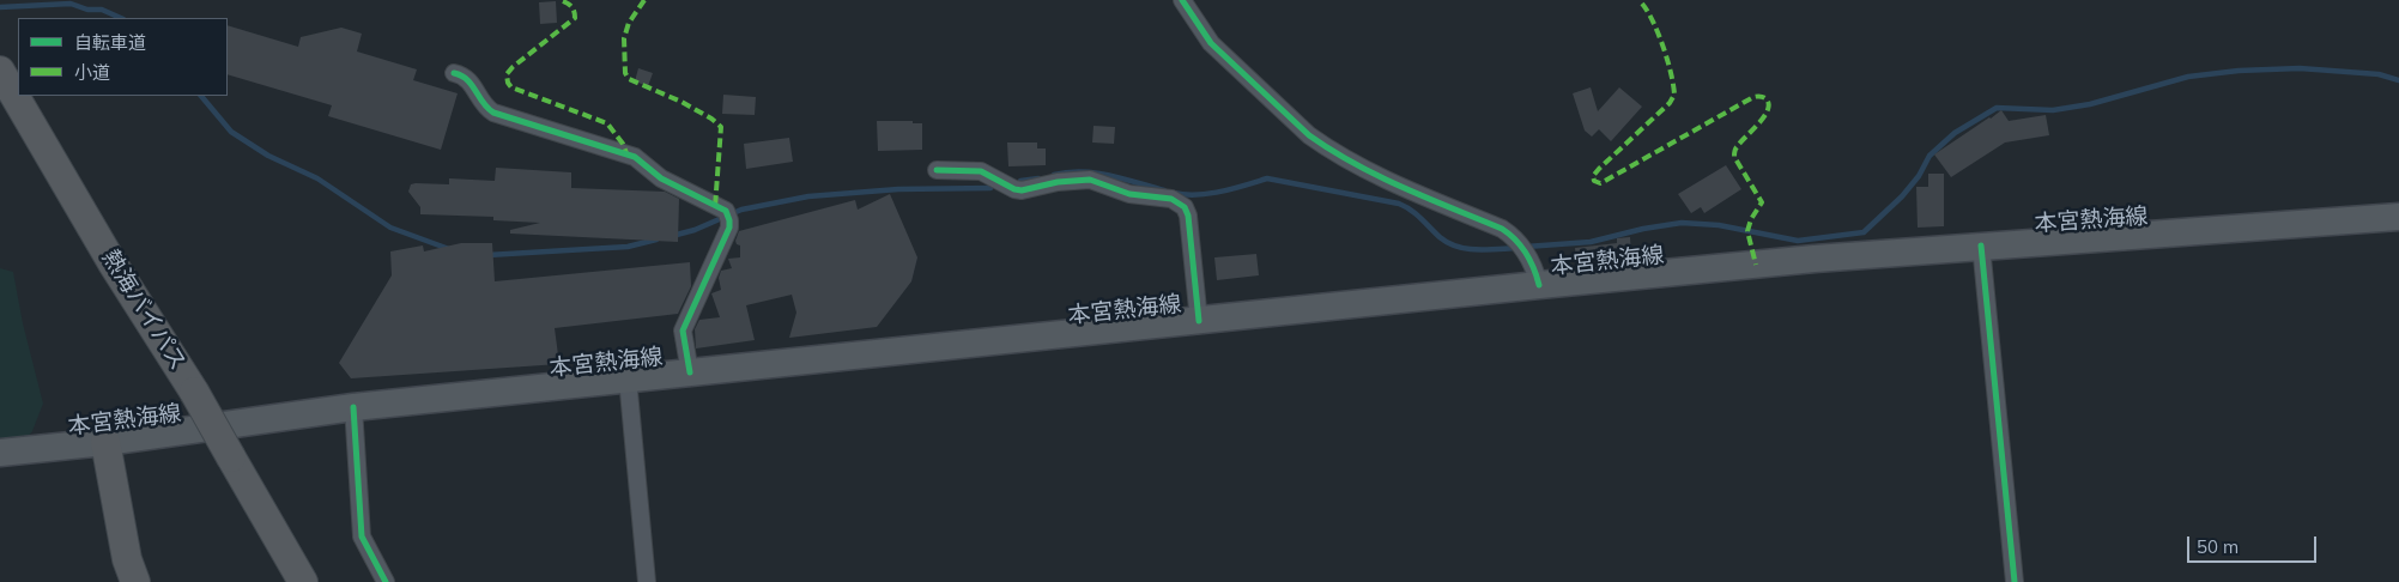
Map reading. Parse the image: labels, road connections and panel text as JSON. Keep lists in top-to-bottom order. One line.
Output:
{"streets":{"highway":["熱海バイパス"],"main road":["本宮熱海線"]},"legend":["自転車道","小道"],"scale_bar":"50 m"}
